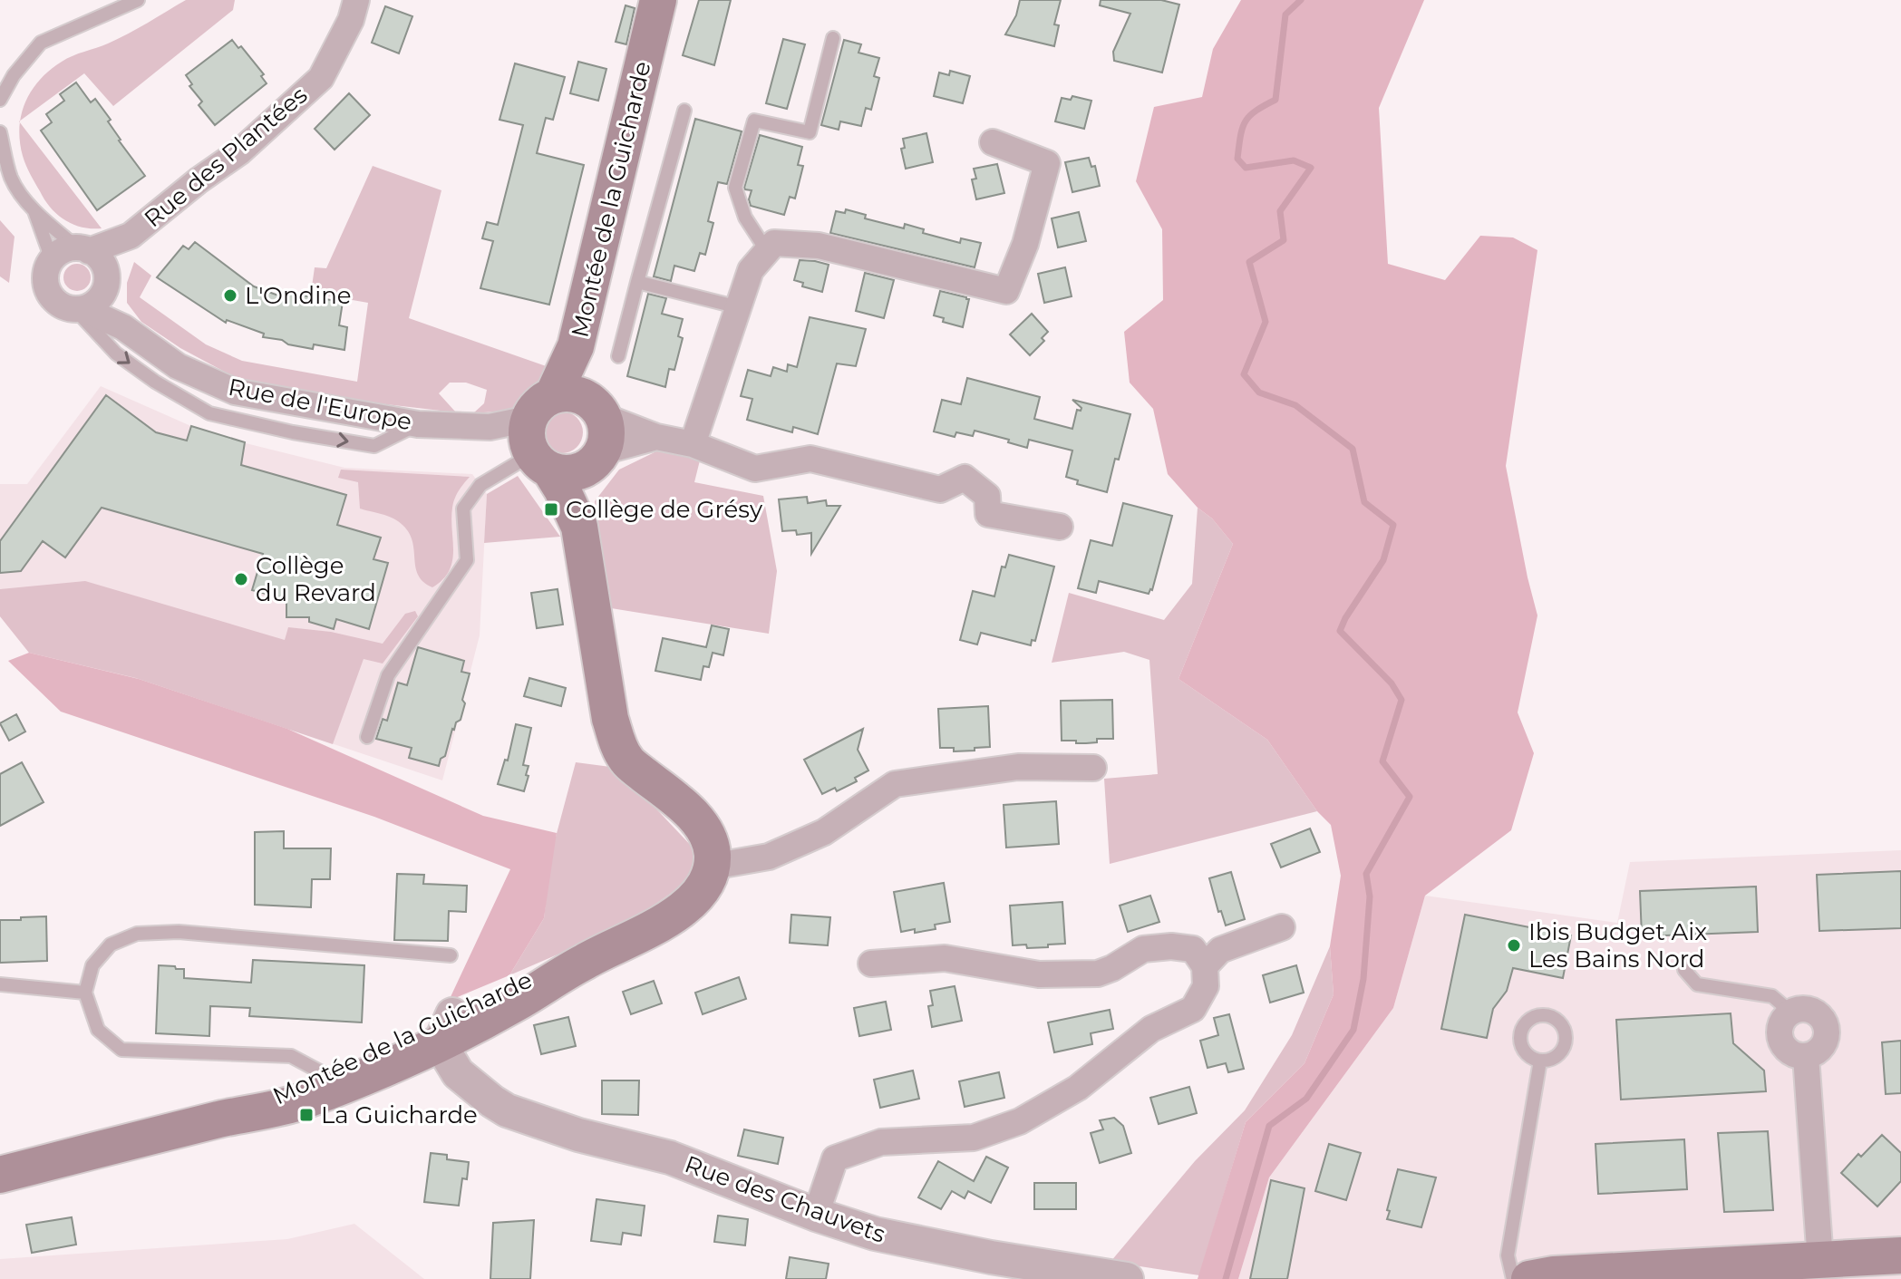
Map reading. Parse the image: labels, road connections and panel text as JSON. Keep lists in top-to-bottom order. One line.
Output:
{"streets":{"main road":["Montée de la Guicharde"],"street":["Rue des Plantées","Rue de l'Europe","Rue des Chauvets"]},"crossings":[["Rue des Plantées","Rue de l'Europe"],["Montée de la Guicharde","Rue de l'Europe"],["Montée de la Guicharde","Rue des Chauvets"]],"places":{"other":["L'Ondine","Collège du Revard","Ibis Budget Aix Les Bains Nord"],"transit":["Collège de Grésy","La Guicharde"]}}
